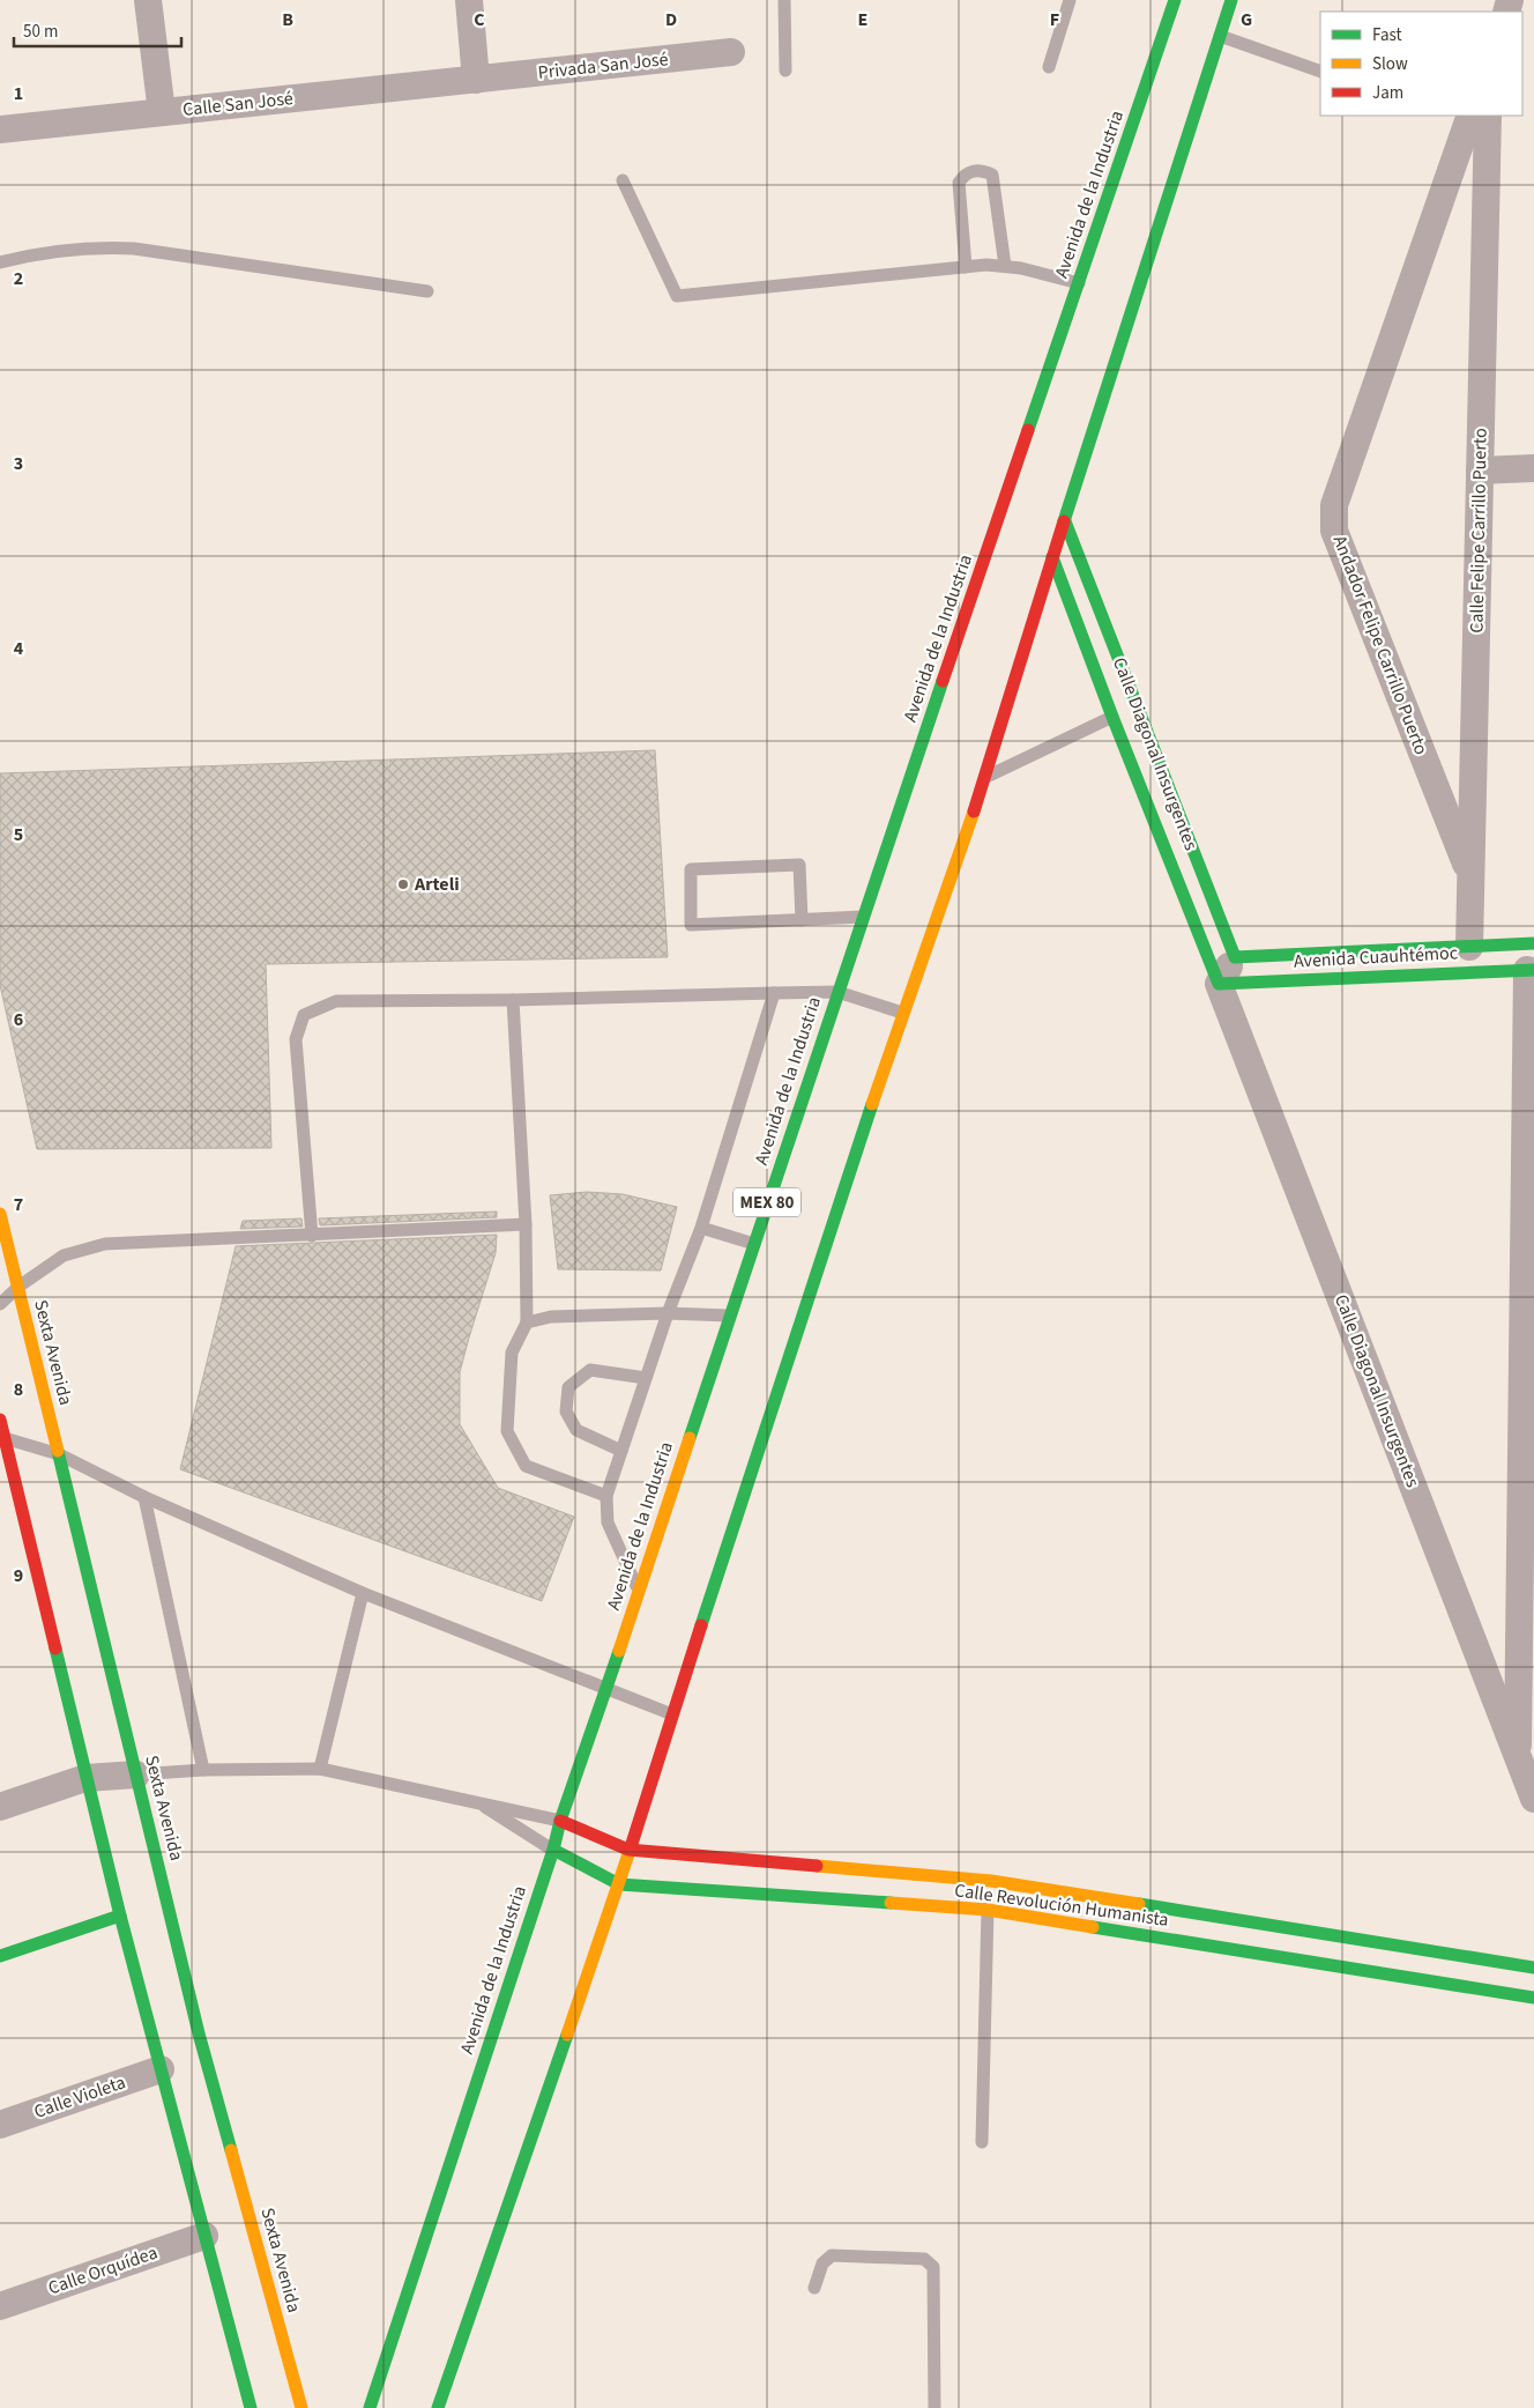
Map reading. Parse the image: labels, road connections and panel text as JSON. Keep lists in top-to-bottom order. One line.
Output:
{"streets":{"main road":["Avenida de la Industria","Calle Diagonal Insurgentes","Avenida Cuauhtémoc","MEX 80","Sexta Avenida","Calle Revolución Humanista"],"street":["Privada San José","Calle San José","Calle Felipe Carrillo Puerto","Andador Felipe Carrillo Puerto","Calle Violeta","Calle Orquídea"]},"crossings":[["Privada San José","Calle San José"],["Avenida de la Industria","Calle Revolución Humanista"],["Calle Felipe Carrillo Puerto","Andador Felipe Carrillo Puerto"],["Calle Felipe Carrillo Puerto","Avenida Cuauhtémoc"],["Calle Diagonal Insurgentes","Avenida Cuauhtémoc"]],"places":["Arteli"],"legend":["Fast","Slow","Jam"],"scale_bar":"50 m","grid":{"columns":["B","C","D","E","F","G"],"rows":["1","2","3","4","5","6","7","8","9"]}}
